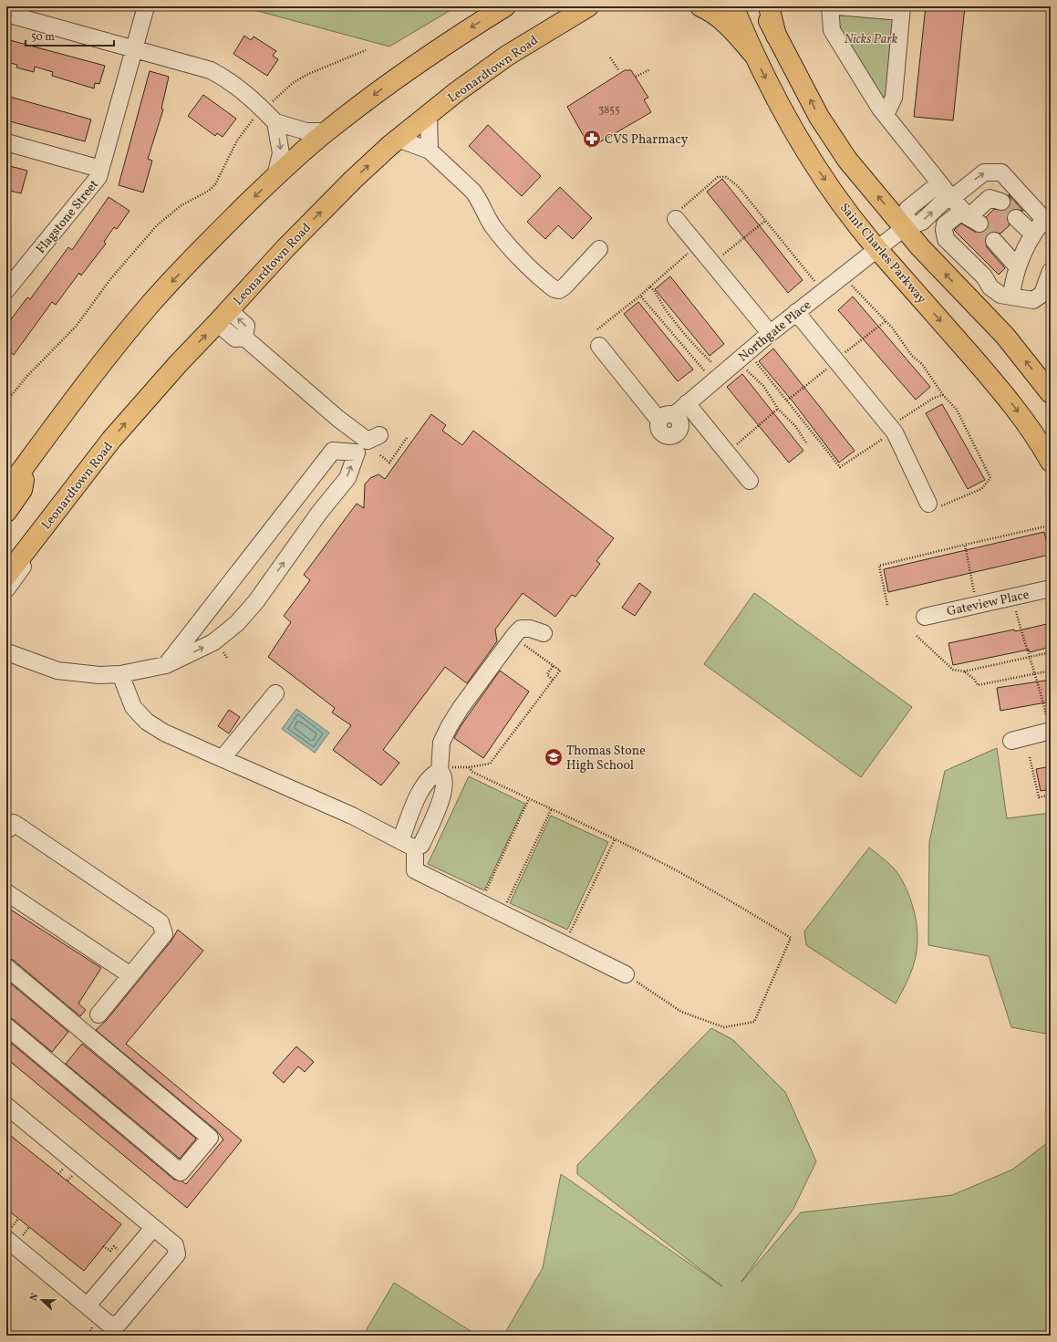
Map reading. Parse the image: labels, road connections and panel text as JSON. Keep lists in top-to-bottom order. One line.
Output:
{"streets":{"main road":["Leonardtown Road","Saint Charles Parkway"],"street":["Flagstone Street","Northgate Place","Gateview Place"]},"crossings":[["Saint Charles Parkway","Northgate Place"]],"parks":["Nicks Park"],"places":{"pharmacy":["CVS Pharmacy"],"school or university":["Thomas Stone High School"]},"house_numbers":["3855"],"scale_bar":"50 m","north":"left"}
